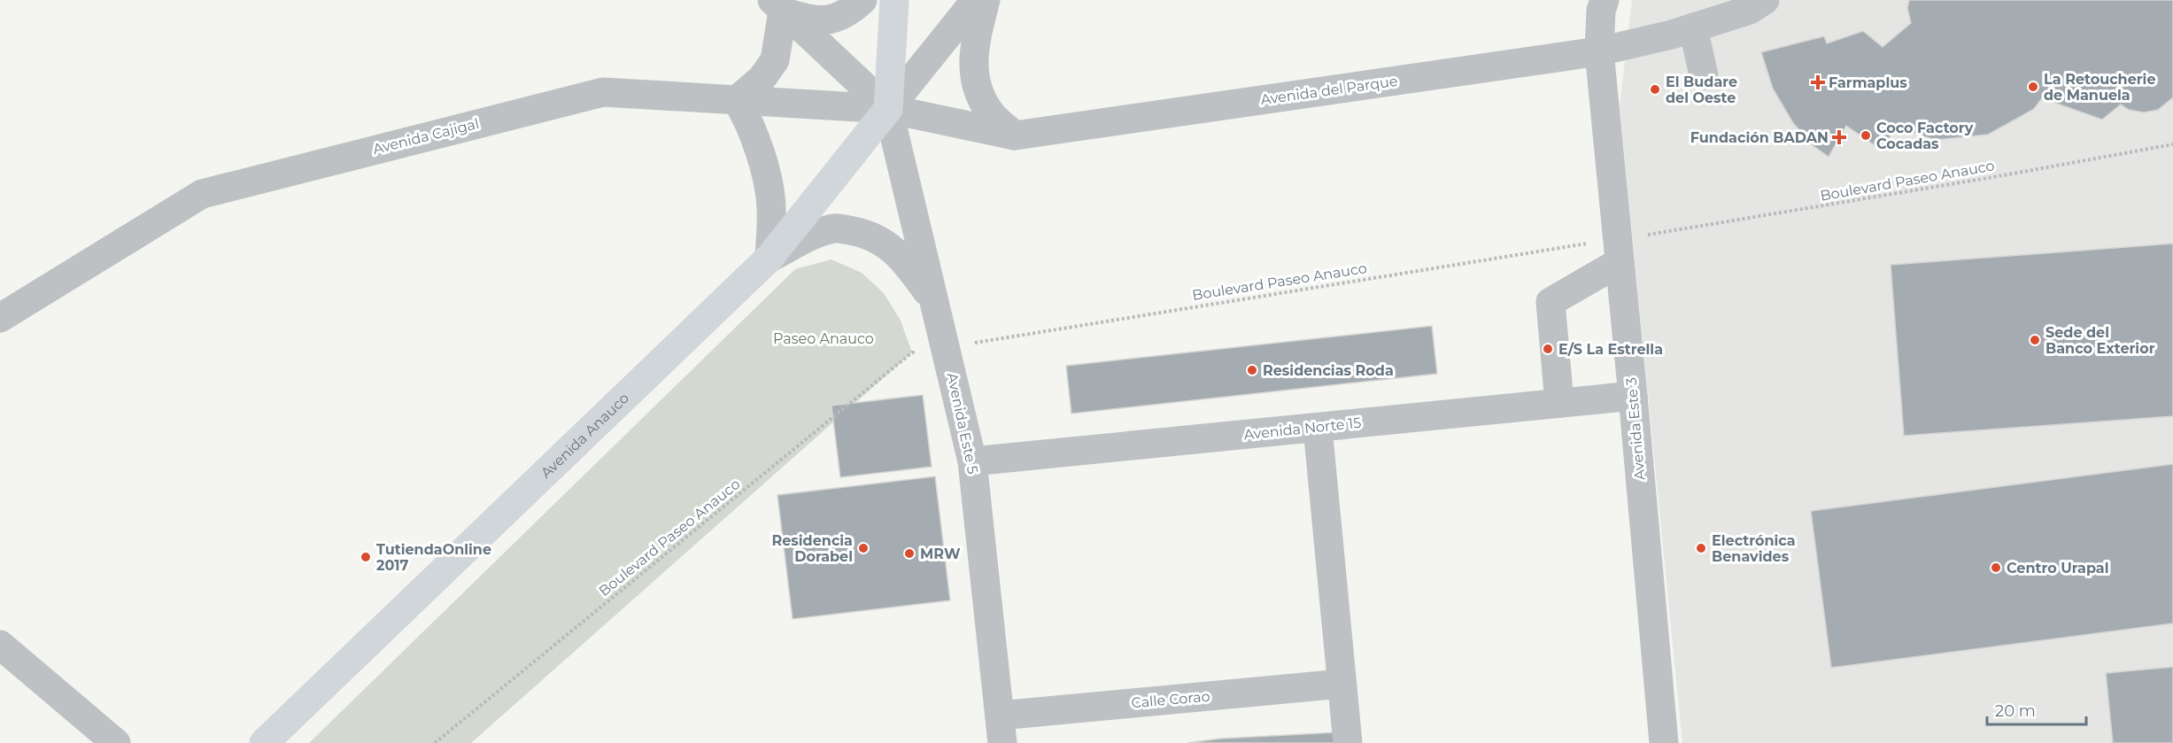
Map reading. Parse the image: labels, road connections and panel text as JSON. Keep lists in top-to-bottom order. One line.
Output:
{"streets":{"main road":["Avenida Anauco"],"street":["Avenida del Parque","Avenida Cajigal","Avenida Este 5","Avenida Norte 15","Avenida Este 3","Calle Corao"],"path":["Boulevard Paseo Anauco"]},"crossings":[["Avenida del Parque","Avenida Cajigal"],["Avenida del Parque","Avenida Este 5"],["Avenida del Parque","Avenida Este 3"],["Avenida del Parque","Avenida Anauco"],["Avenida Cajigal","Avenida Este 5"],["Avenida Cajigal","Avenida Anauco"],["Avenida Este 5","Avenida Norte 15"],["Avenida Este 5","Avenida Anauco"],["Avenida Este 5","Calle Corao"],["Avenida Norte 15","Avenida Este 3"]],"parks":["Paseo Anauco"],"places":{"health":["Farmaplus","Fundación BADAN"],"other":["La Retoucherie de Manuela","El Budare del Oeste","Coco Factory Cocadas","Sede del Banco Exterior","E/S La Estrella","Residencias Roda","Residencia Dorabel","Electrónica Benavides","MRW","TutiendaOnline 2017","Centro Urapal"]},"scale_bar":"20 m"}
